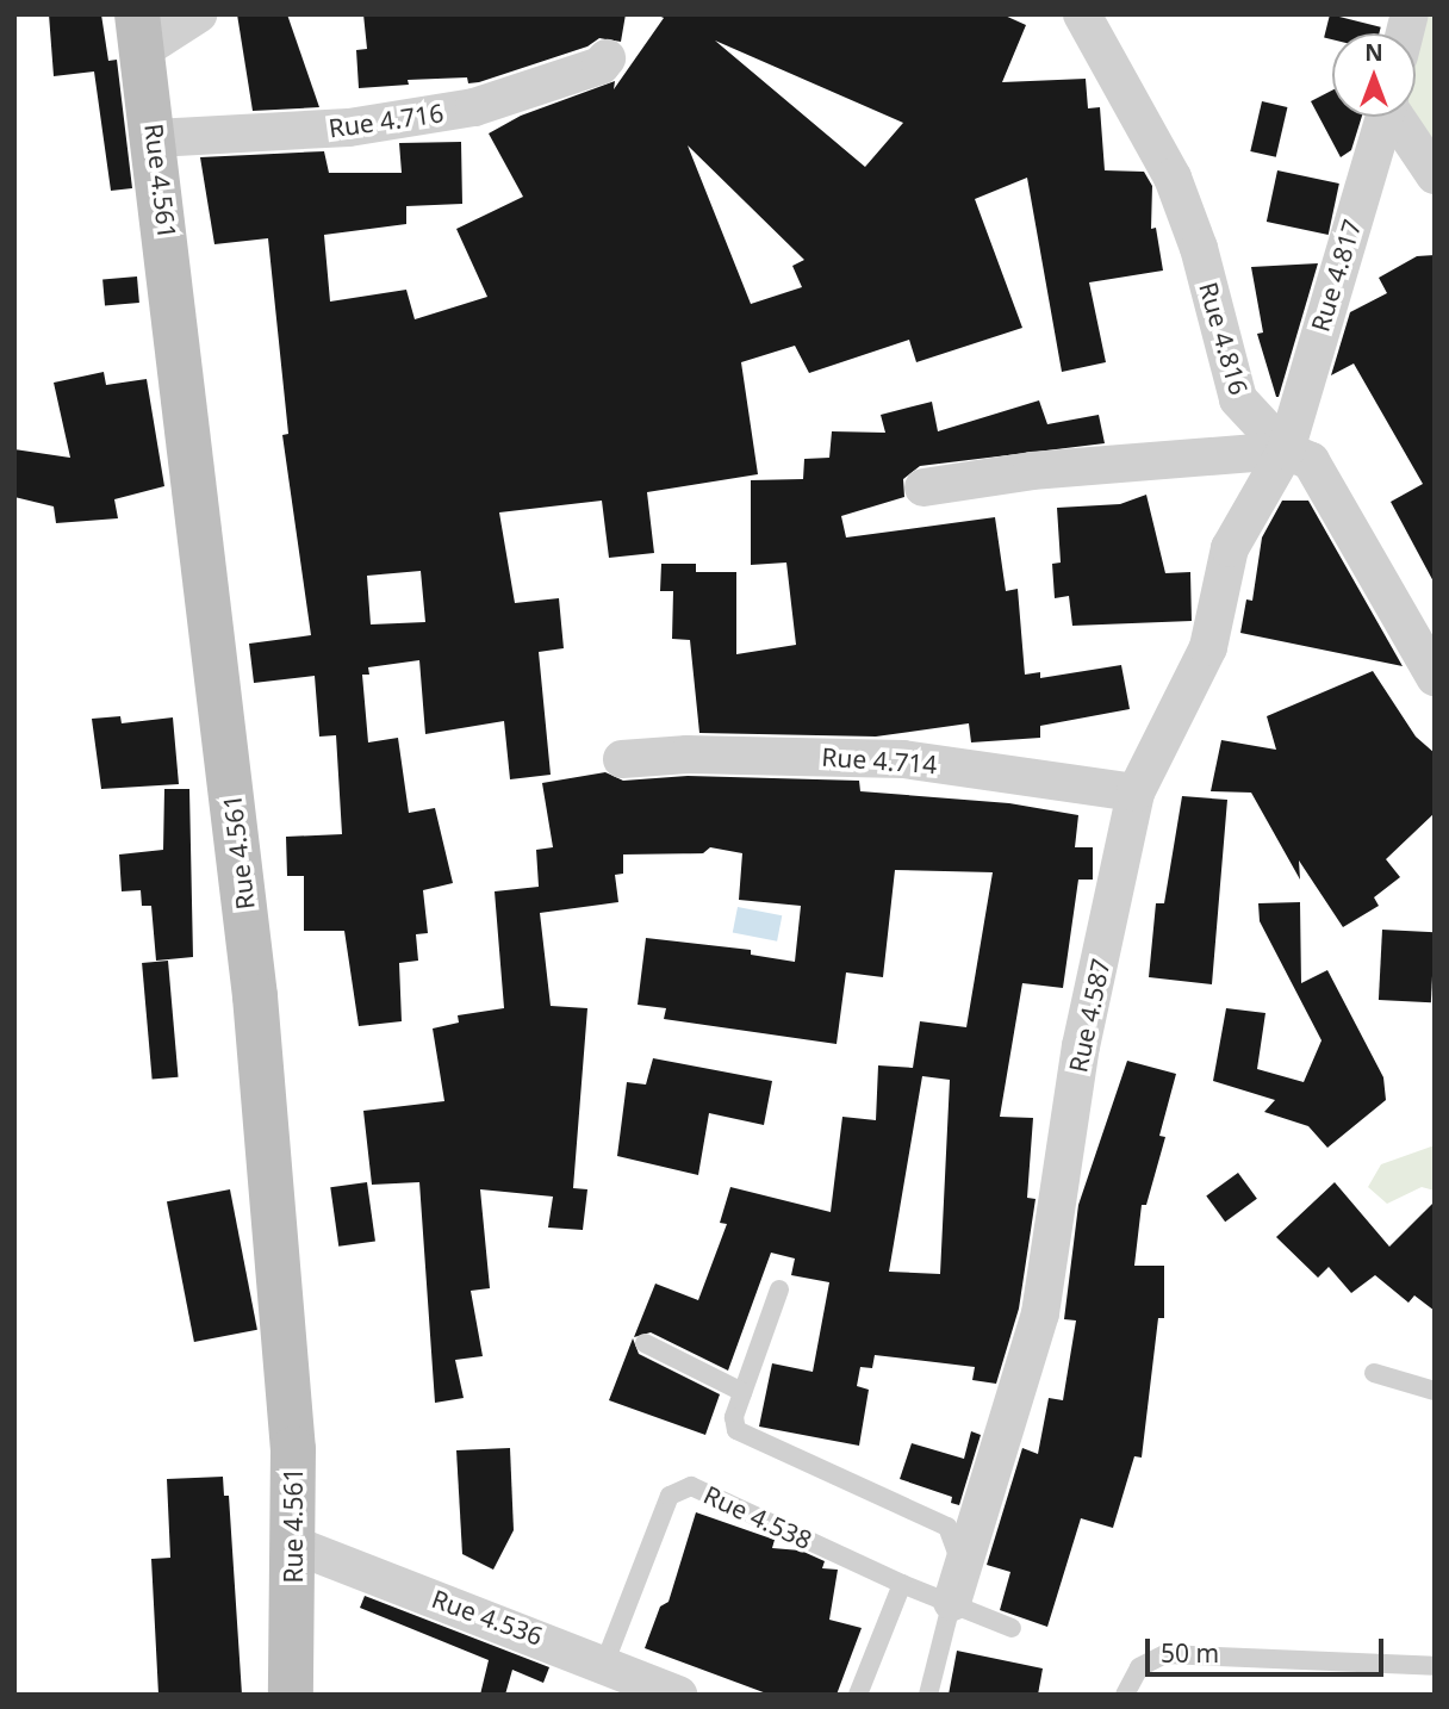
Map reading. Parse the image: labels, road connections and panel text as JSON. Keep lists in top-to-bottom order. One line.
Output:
{"streets":{"main road":["Rue 4.561"],"street":["Rue 4.716","Rue 4.817","Rue 4.816","Rue 4.714","Rue 4.587","Rue 4.536"],"lane":["Rue 4.538"]},"crossings":[["Rue 4.716","Rue 4.561"],["Rue 4.561","Rue 4.536"],["Rue 4.817","Rue 4.816"],["Rue 4.817","Rue 4.587"],["Rue 4.816","Rue 4.587"],["Rue 4.714","Rue 4.587"],["Rue 4.587","Rue 4.538"],["Rue 4.538","Rue 4.536"]],"scale_bar":"50 m","north":"top"}
